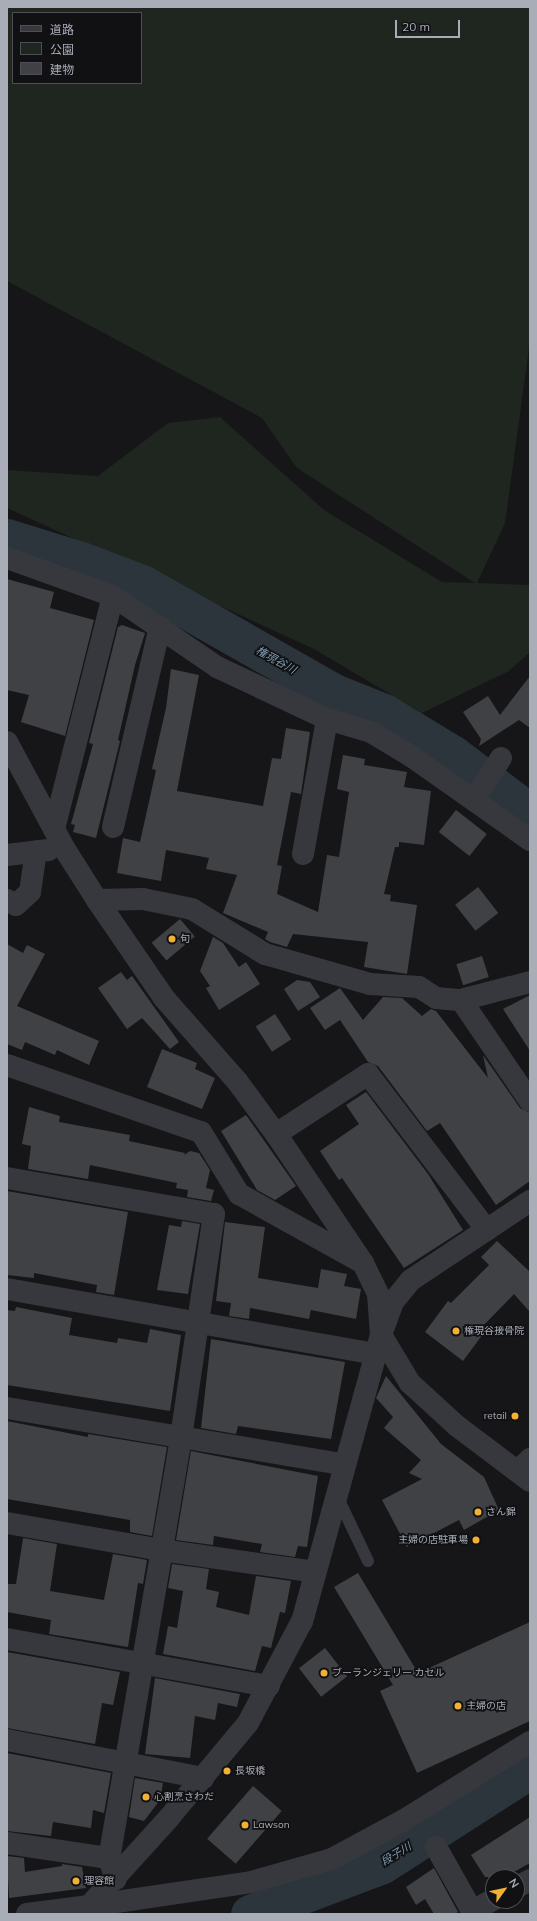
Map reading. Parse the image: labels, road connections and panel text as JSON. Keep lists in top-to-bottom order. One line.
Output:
{"water":["権現谷川","段子川"],"places":["旬","権現谷接骨院","retail","さん錦","主婦の店駐車場","ブーランジェリー カセル","主婦の店","長坂橋","心割烹さわだ","Lawson","理容館"],"legend":["道路","公園","建物"],"scale_bar":"20 m","north":"top right"}
